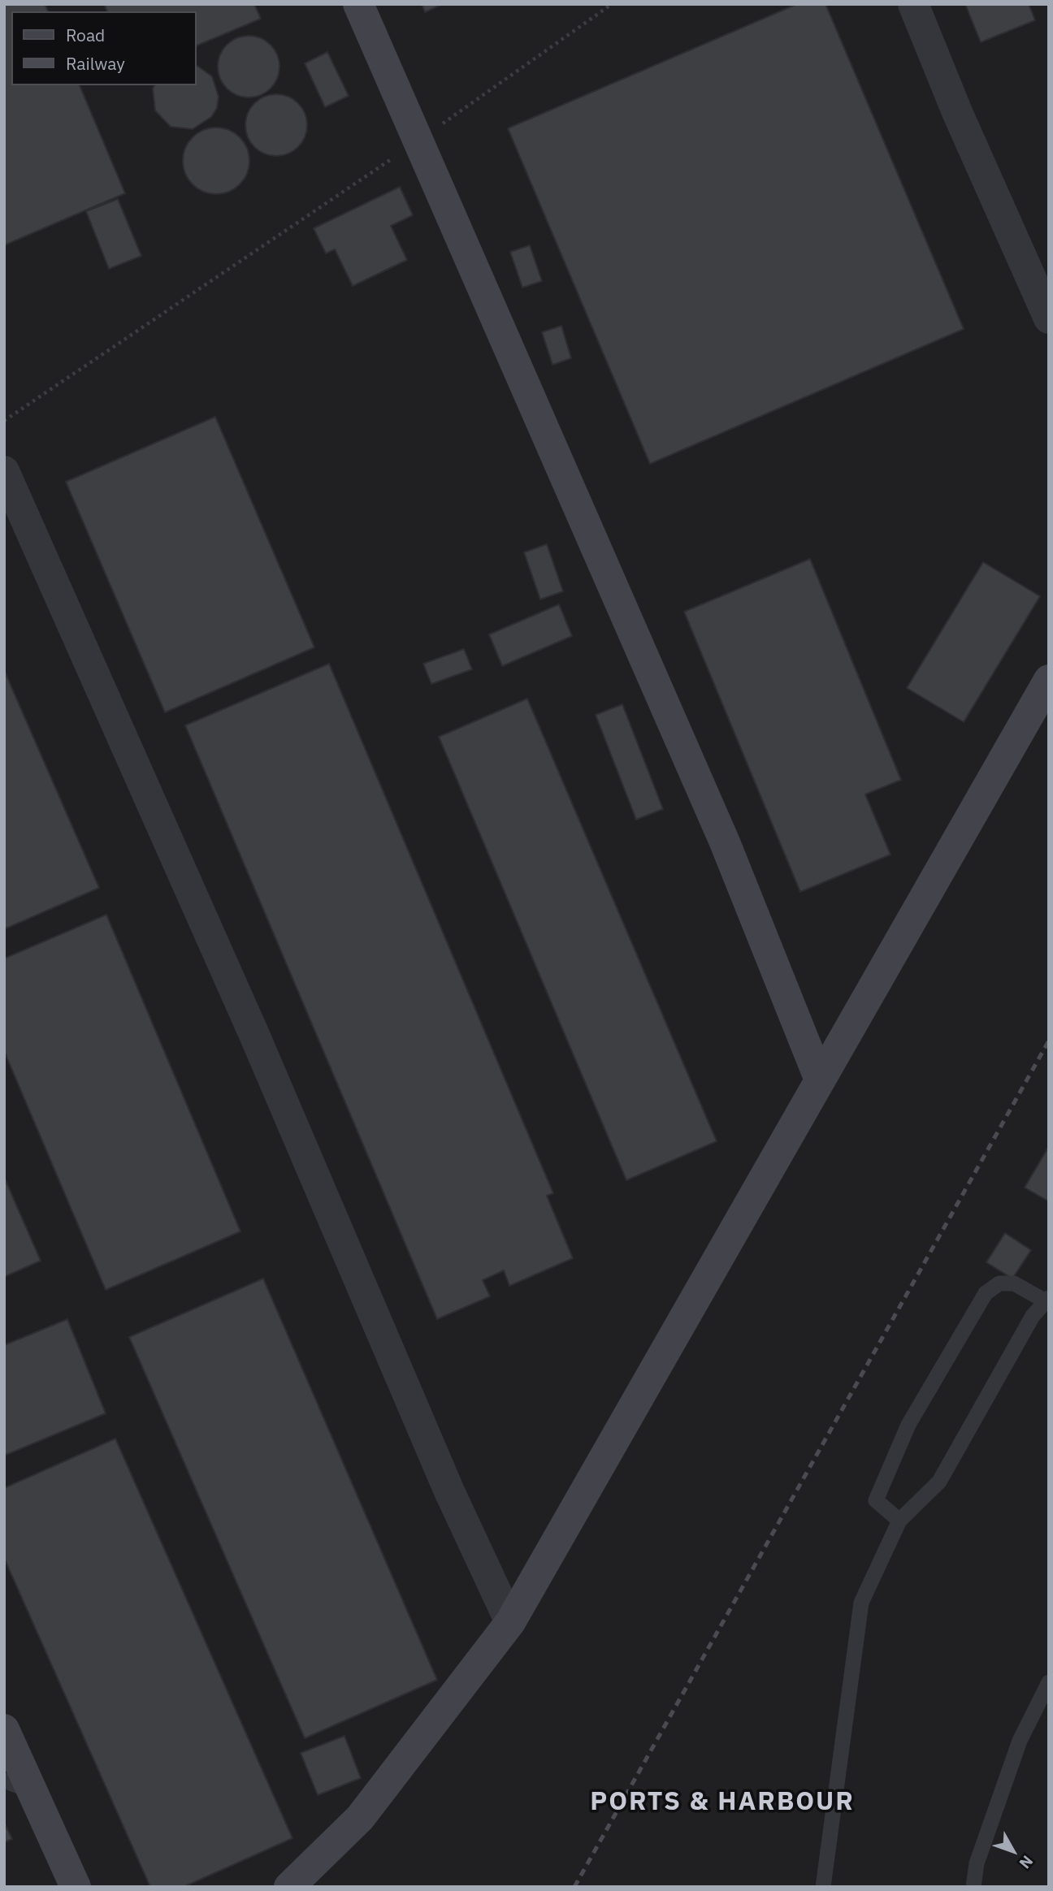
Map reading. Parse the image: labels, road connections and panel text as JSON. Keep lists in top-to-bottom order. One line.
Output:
{"districts":["PORTS & HARBOUR"],"legend":["Road","Railway"],"north":"bottom right"}
